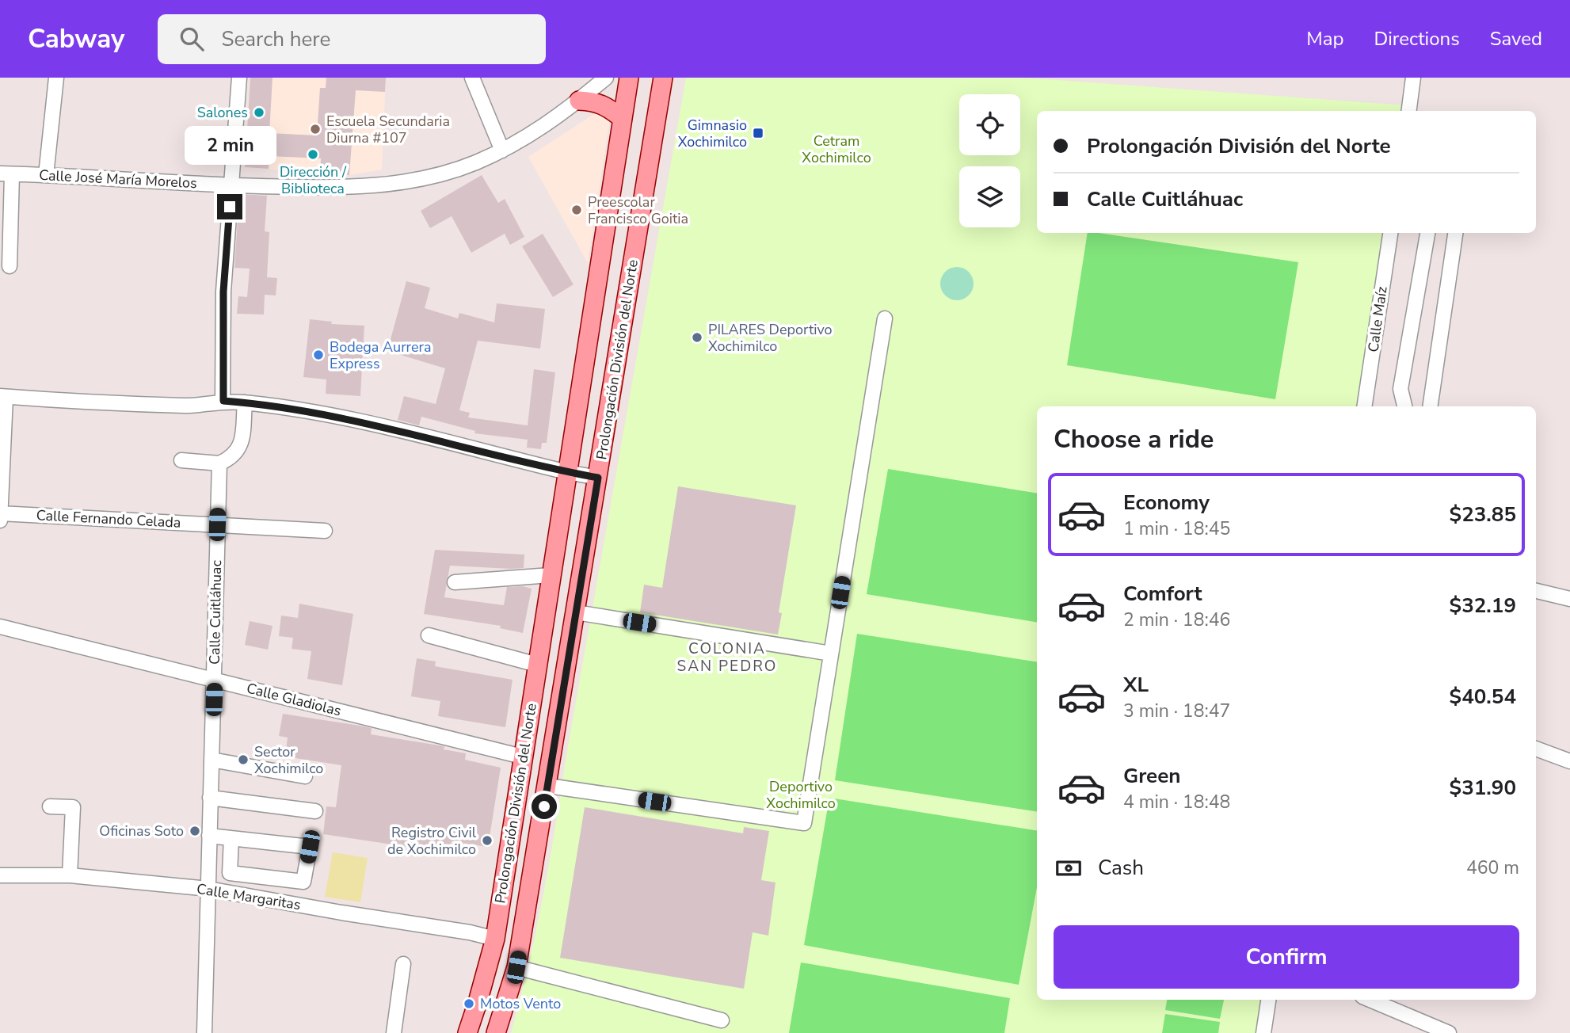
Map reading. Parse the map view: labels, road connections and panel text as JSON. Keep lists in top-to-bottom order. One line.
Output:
{"streets":{"main road":["Prolongación División del Norte"],"street":["Calle José María Morelos","Calle Maíz","Calle Fernando Celada","Calle Cuitláhuac","Calle Gladiolas","Calle Margaritas"]},"crossings":[["Prolongación División del Norte","Calle Gladiolas"],["Prolongación División del Norte","Calle Margaritas"],["Calle Fernando Celada","Calle Cuitláhuac"],["Calle Cuitláhuac","Calle Gladiolas"],["Calle Cuitláhuac","Calle Margaritas"]],"districts":["COLONIA SAN PEDRO"],"parks":["Cetram Xochimilco","Deportivo Xochimilco"],"places":{"other":["Salones","Escuela Secundaria Diurna #107","Dirección / Biblioteca","Preescolar Francisco Goitia","PILARES Deportivo Xochimilco","Bodega Aurrera Express","Sector Xochimilco","Oficinas Soto","Registro Civil de Xochimilco","Motos Vento"],"transit":["Gimnasio Xochimilco"]},"page":{"header":"Cabway","search":"Search here","nav":["Map","Directions","Saved"],"banner":["Prolongación División del Norte","Calle Cuitláhuac"],"bubble":"2 min","heading":"Choose a ride","list":[{"name":"Economy","note":"1 min · 18:45","value":"$23.85"},{"name":"Comfort","note":"2 min · 18:46","value":"$32.19"},{"name":"XL","note":"3 min · 18:47","value":"$40.54"},{"name":"Green","note":"4 min · 18:48","value":"$31.90"}],"pay":["Cash","460 m"],"buttons":"Confirm"}}
